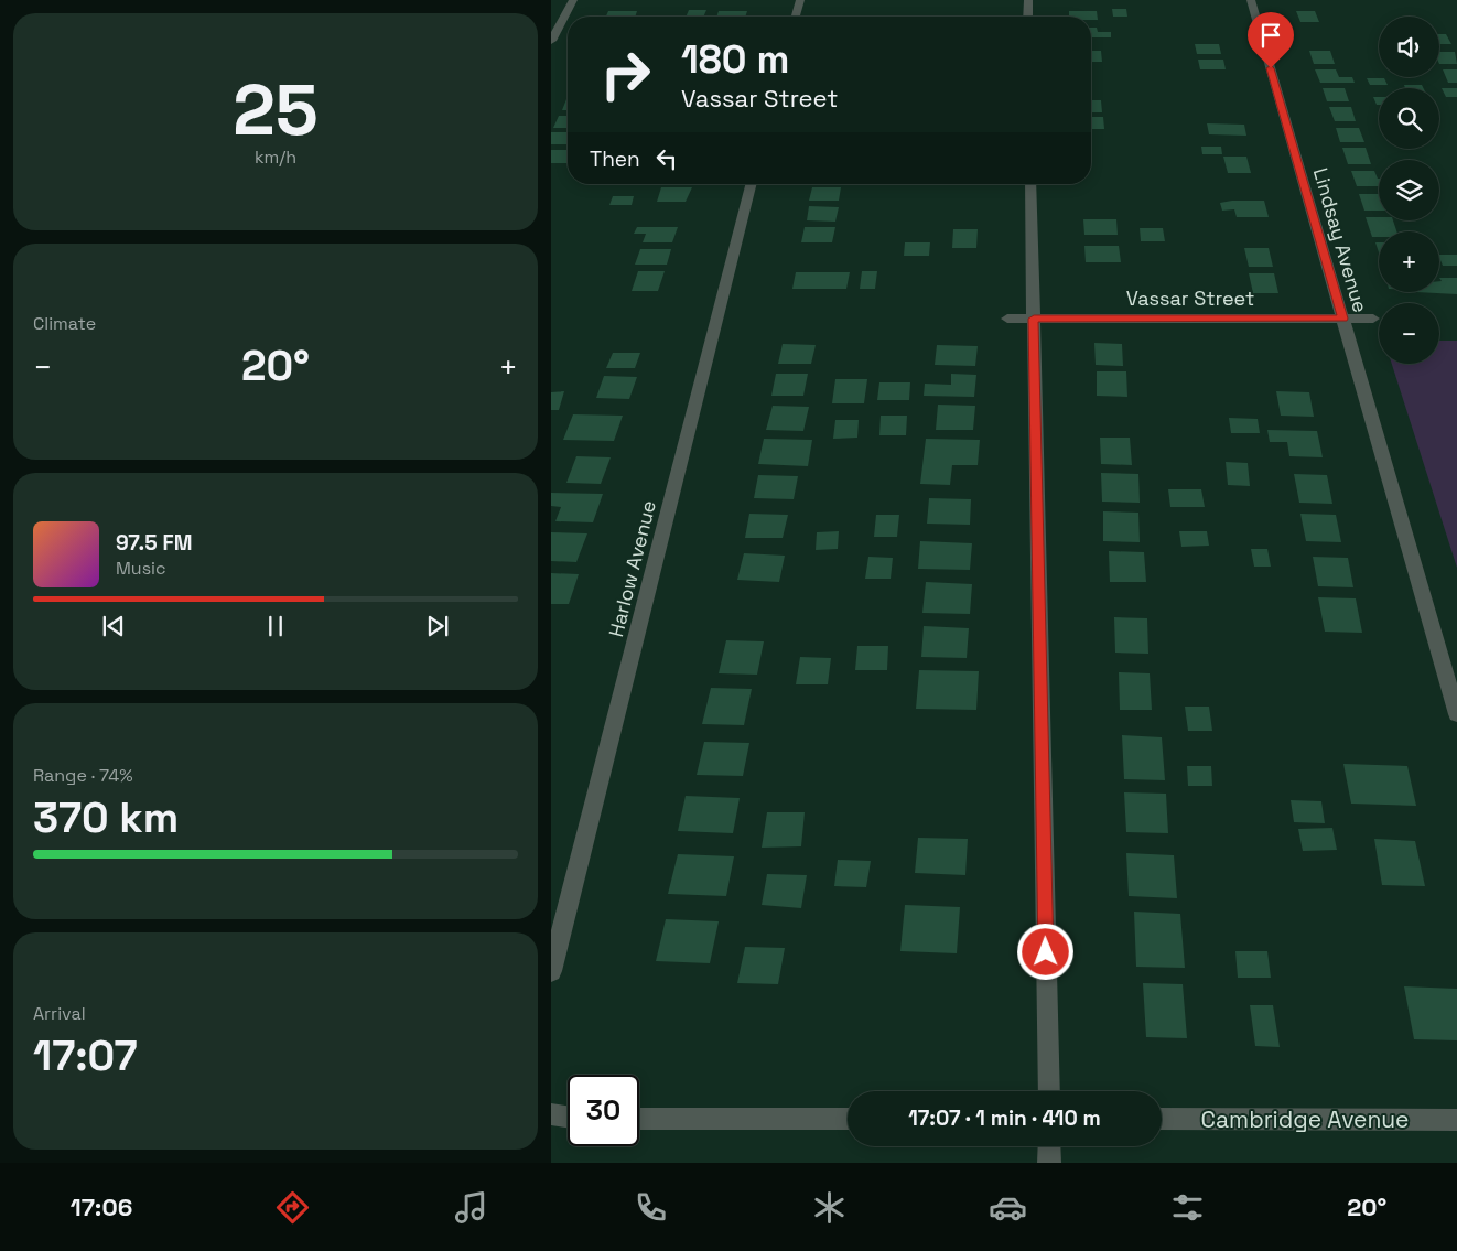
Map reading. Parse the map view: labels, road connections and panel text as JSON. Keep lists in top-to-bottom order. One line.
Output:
{"streets":{"street":["Lindsay Avenue","Vassar Street","Harlow Avenue","Cambridge Avenue"]},"crossings":[["Lindsay Avenue","Vassar Street"]],"page":{"tile":[["25","km/h"],"Climate",["Range · 74%","370 km"],["Arrival","17:07"]],"map_buttons":["+","−"],"turn":["180 m","Vassar Street"],"then":"Then","heat":["−","20°","+"],"song":["97.5 FM","Music"],"limit":"30","trip":"17:07 · 1 min · 410 m","tabs":["17:06","20°"]}}
